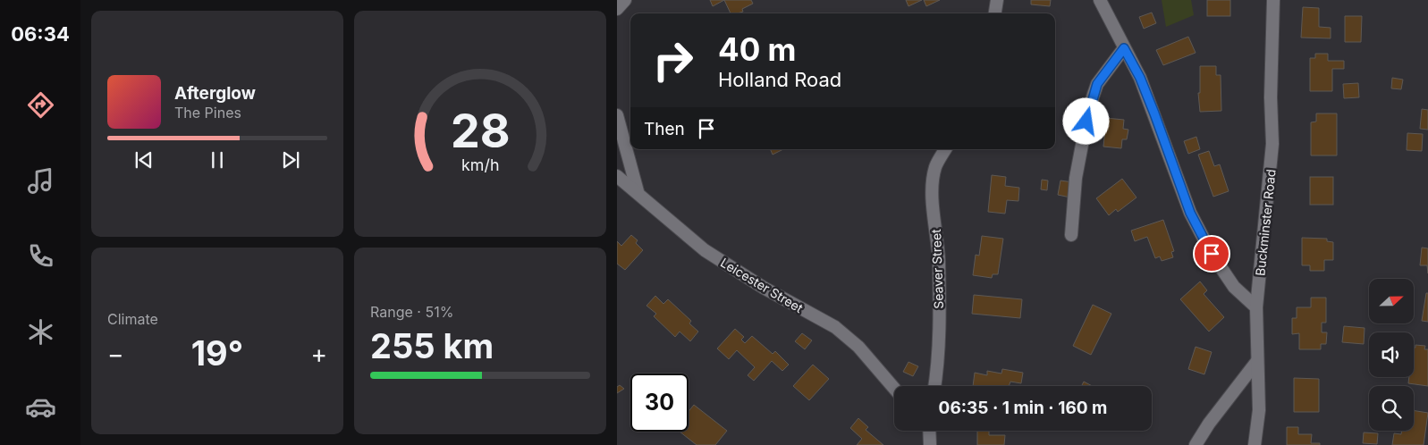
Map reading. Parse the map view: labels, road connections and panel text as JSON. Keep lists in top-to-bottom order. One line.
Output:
{"streets":{"street":["Buckminster Road","Seaver Street","Leicester Street"]},"north":"right","page":{"tabs":"06:34","turn":["40 m","Holland Road"],"song":["Afterglow","The Pines"],"then":"Then","tile":["Climate",["Range · 51%","255 km"]],"heat":["−","19°","+"],"limit":"30","trip":"06:35 · 1 min · 160 m","gauge":["28","km/h"]}}
